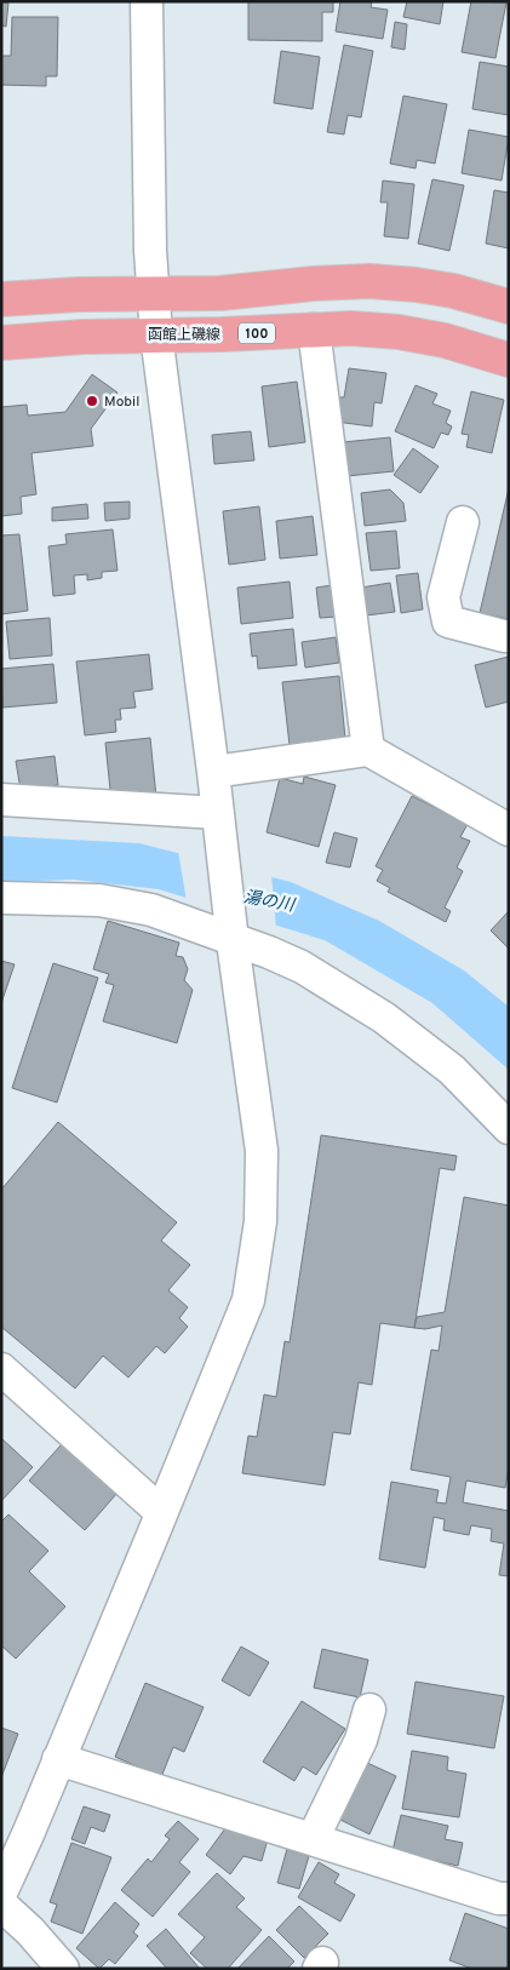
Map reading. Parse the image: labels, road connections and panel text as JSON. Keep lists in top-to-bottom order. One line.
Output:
{"streets":{"main road":["100","函館上磯線"]},"water":["湯の川"],"places":["Mobil"]}
